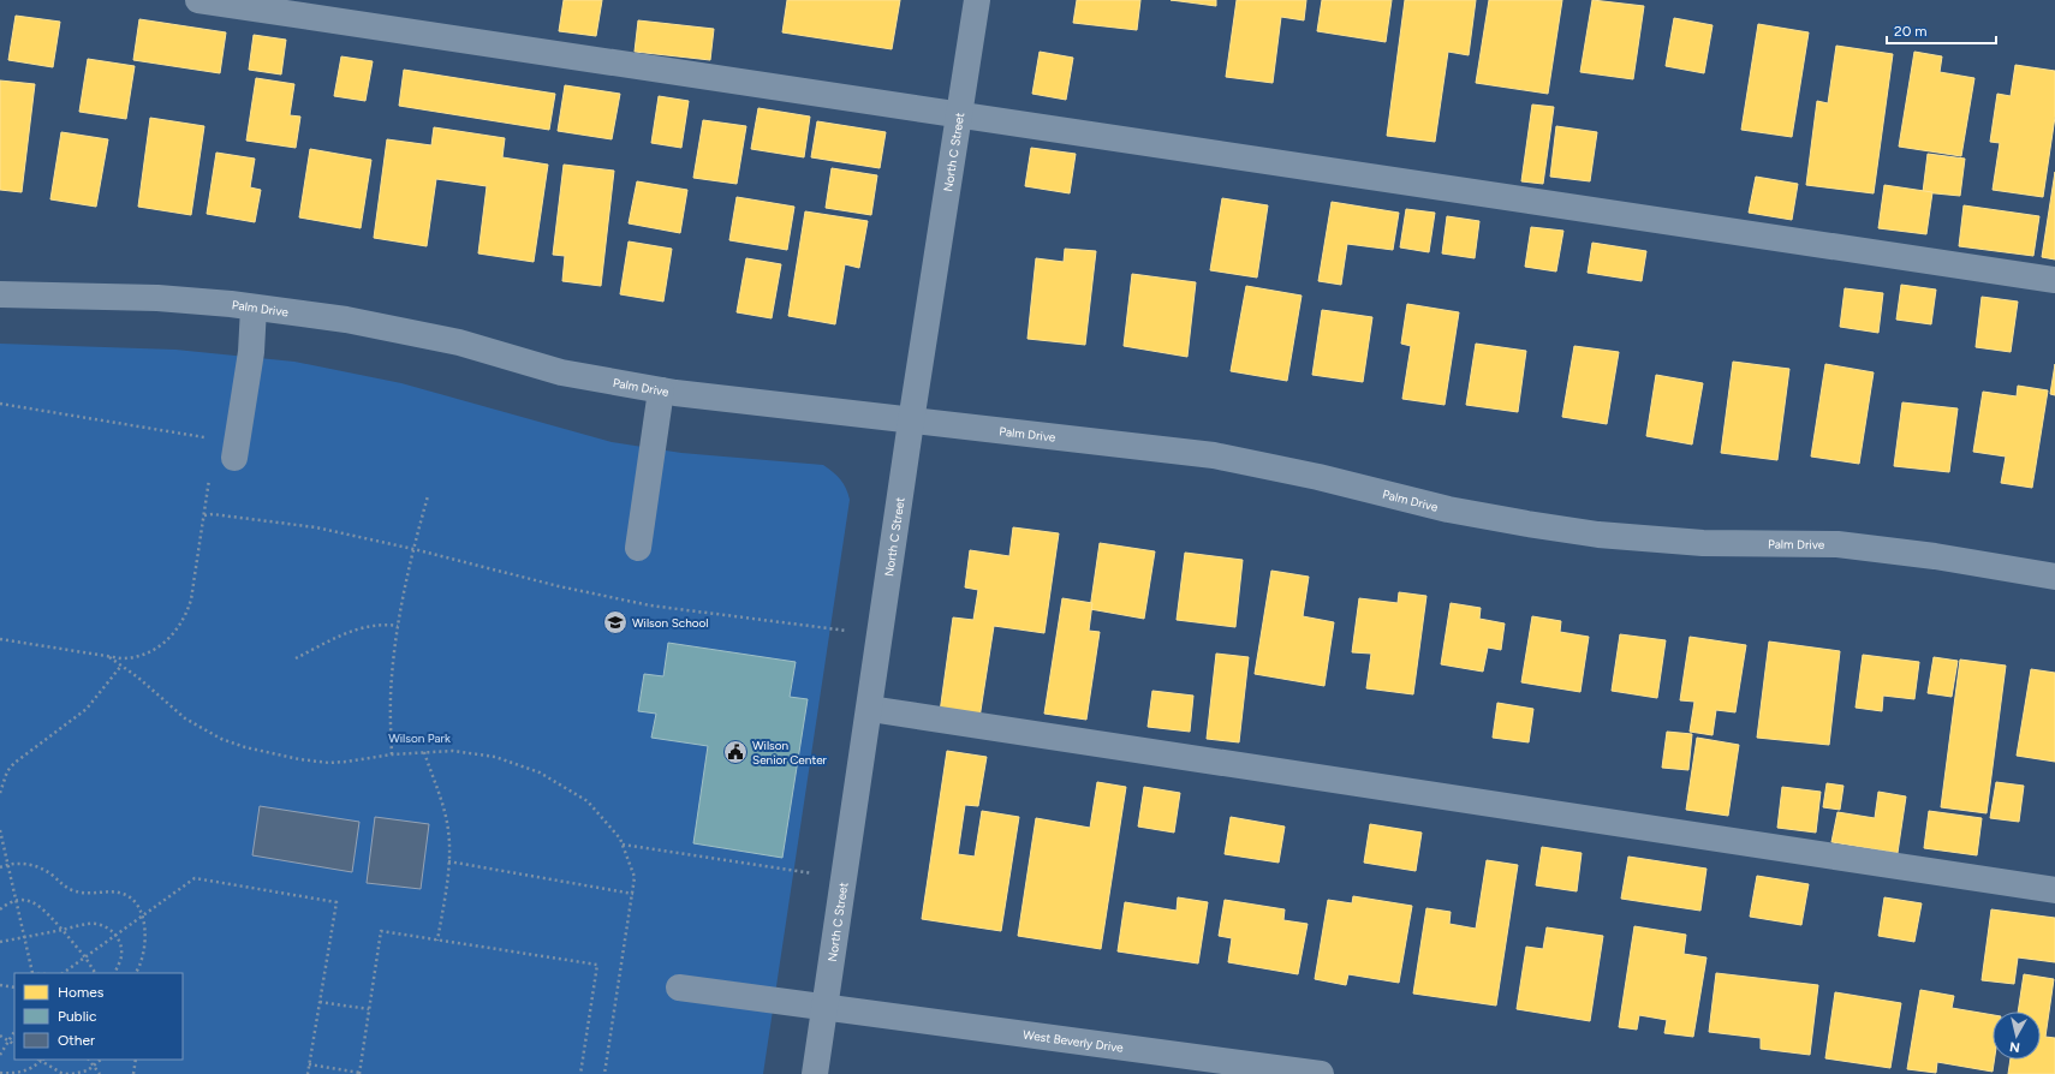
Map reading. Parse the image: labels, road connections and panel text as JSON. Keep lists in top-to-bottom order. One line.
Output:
{"streets":{"street":["North C Street","Palm Drive","West Beverly Drive"]},"crossings":[["North C Street","Palm Drive"],["North C Street","West Beverly Drive"]],"parks":["Wilson Park"],"places":{"school or university":["Wilson School"],"public building":["Wilson Senior Center"]},"legend":["Homes","Public","Other"],"scale_bar":"20 m","north":"bottom"}
